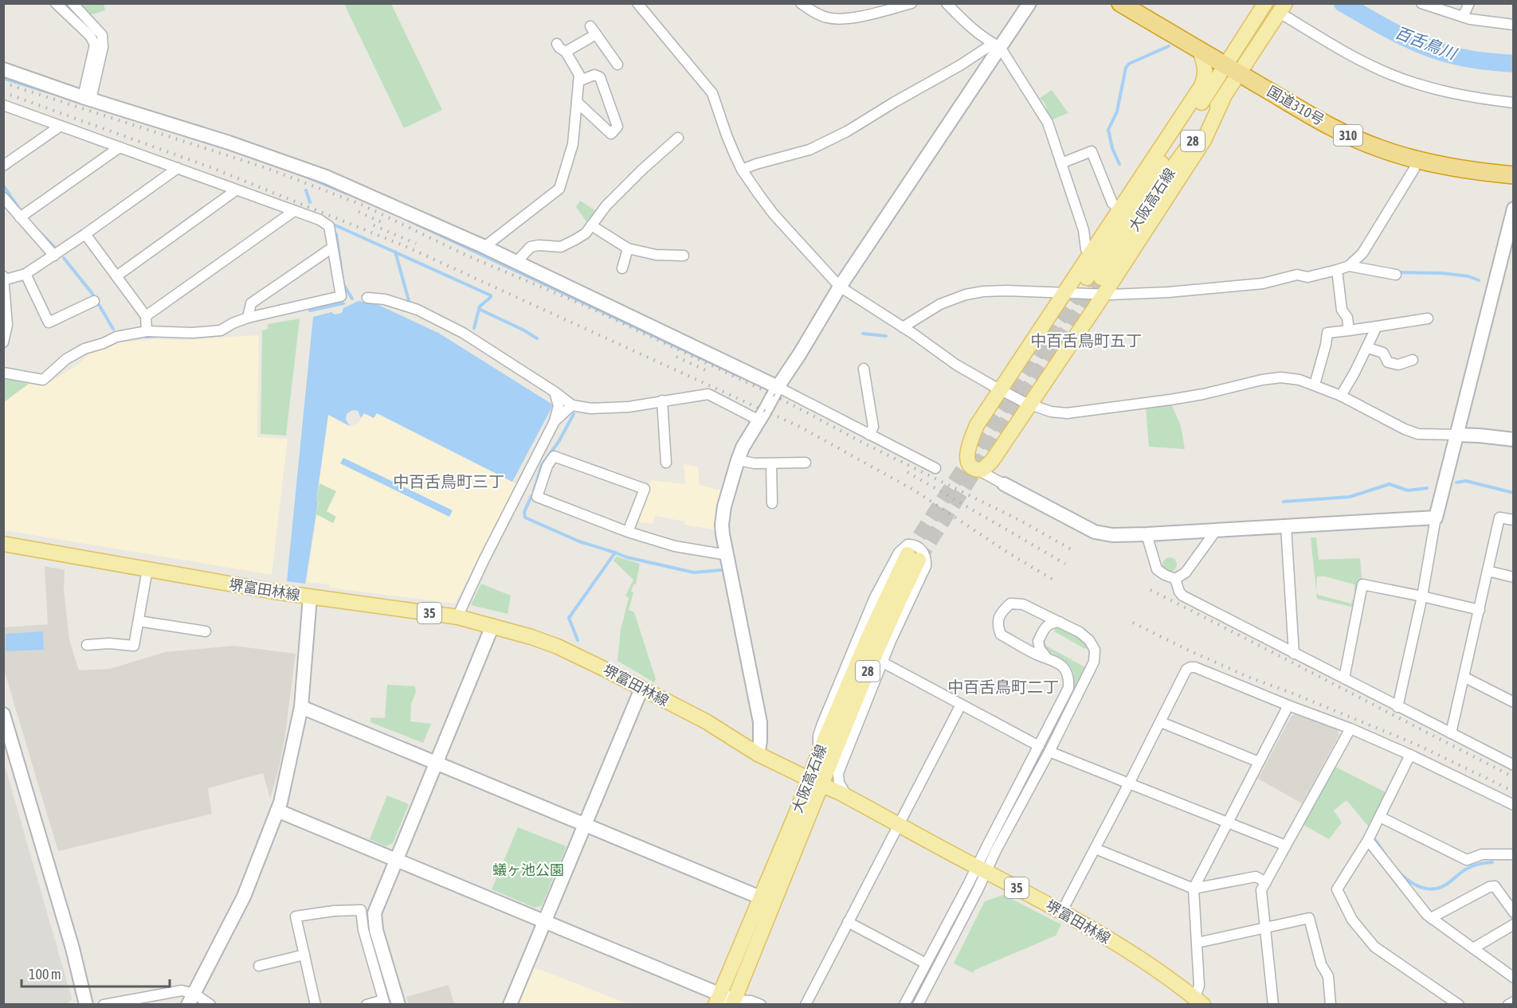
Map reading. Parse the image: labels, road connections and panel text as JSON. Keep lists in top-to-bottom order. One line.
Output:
{"streets":{"highway":["国道310号","310"],"main road":["28","大阪高石線","堺富田林線","35"]},"crossings":[["国道310号","大阪高石線"],["大阪高石線","堺富田林線"]],"districts":["中百舌鳥町五丁","中百舌鳥町三丁","中百舌鳥町二丁"],"water":["百舌鳥川"],"parks":["蟻ヶ池公園"],"scale_bar":"100 m"}
